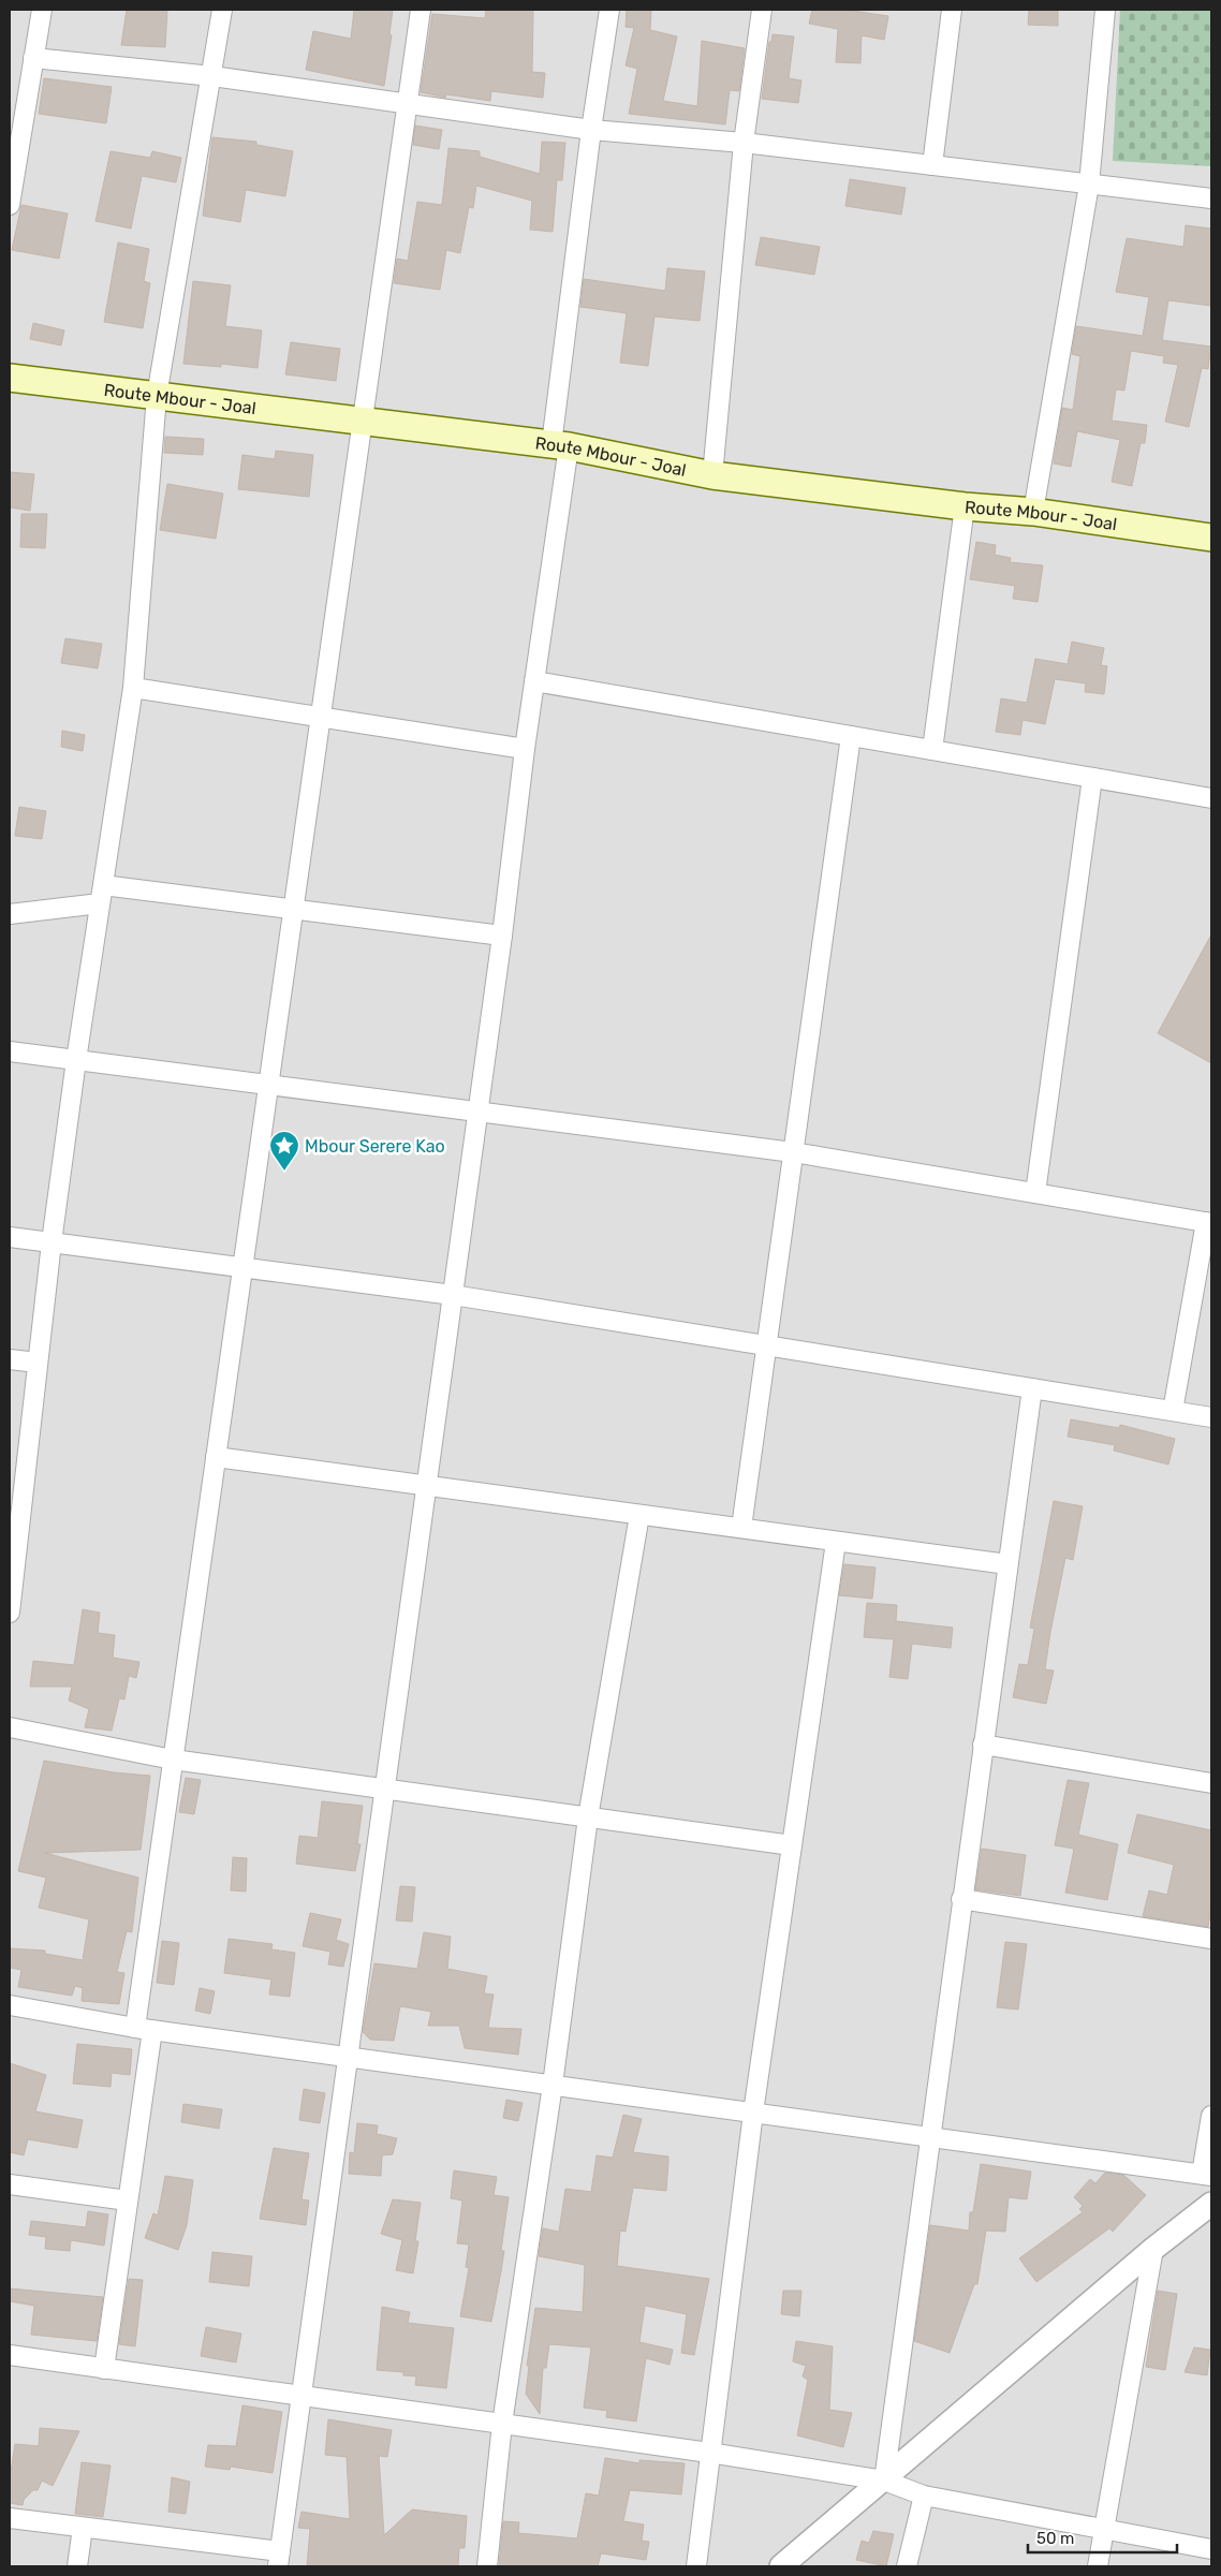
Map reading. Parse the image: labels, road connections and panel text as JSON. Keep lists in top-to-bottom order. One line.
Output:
{"streets":{"main road":["Route Mbour - Joal"]},"places":{"place":["Mbour Serere Kao"]},"scale_bar":"50 m"}
